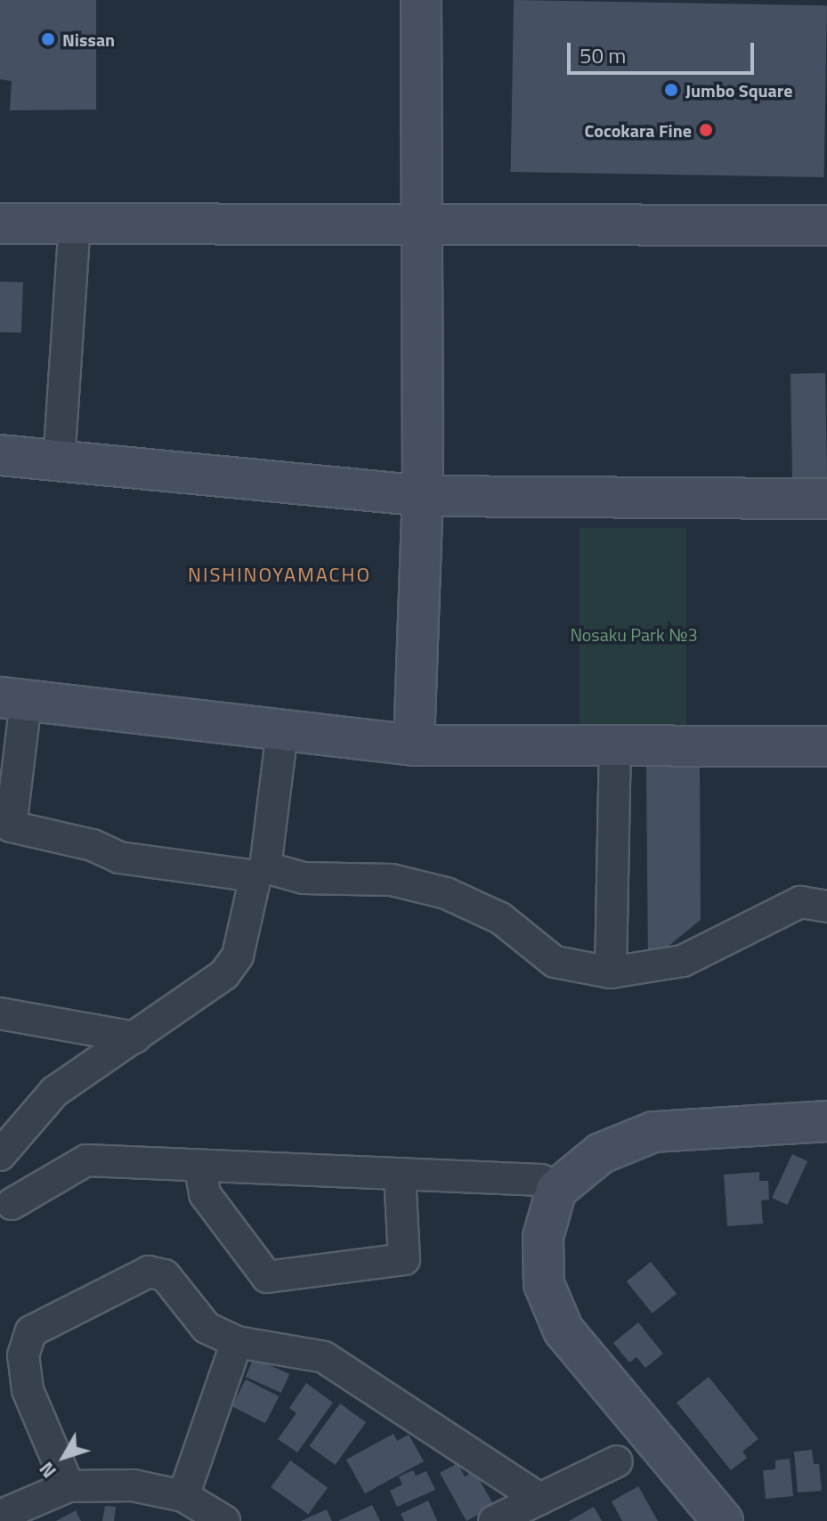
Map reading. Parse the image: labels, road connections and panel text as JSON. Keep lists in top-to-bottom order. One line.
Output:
{"districts":["NISHINOYAMACHO"],"parks":["Nosaku Park №3"],"places":["Nissan","Jumbo Square","Cocokara Fine"],"scale_bar":"50 m","north":"bottom left"}
